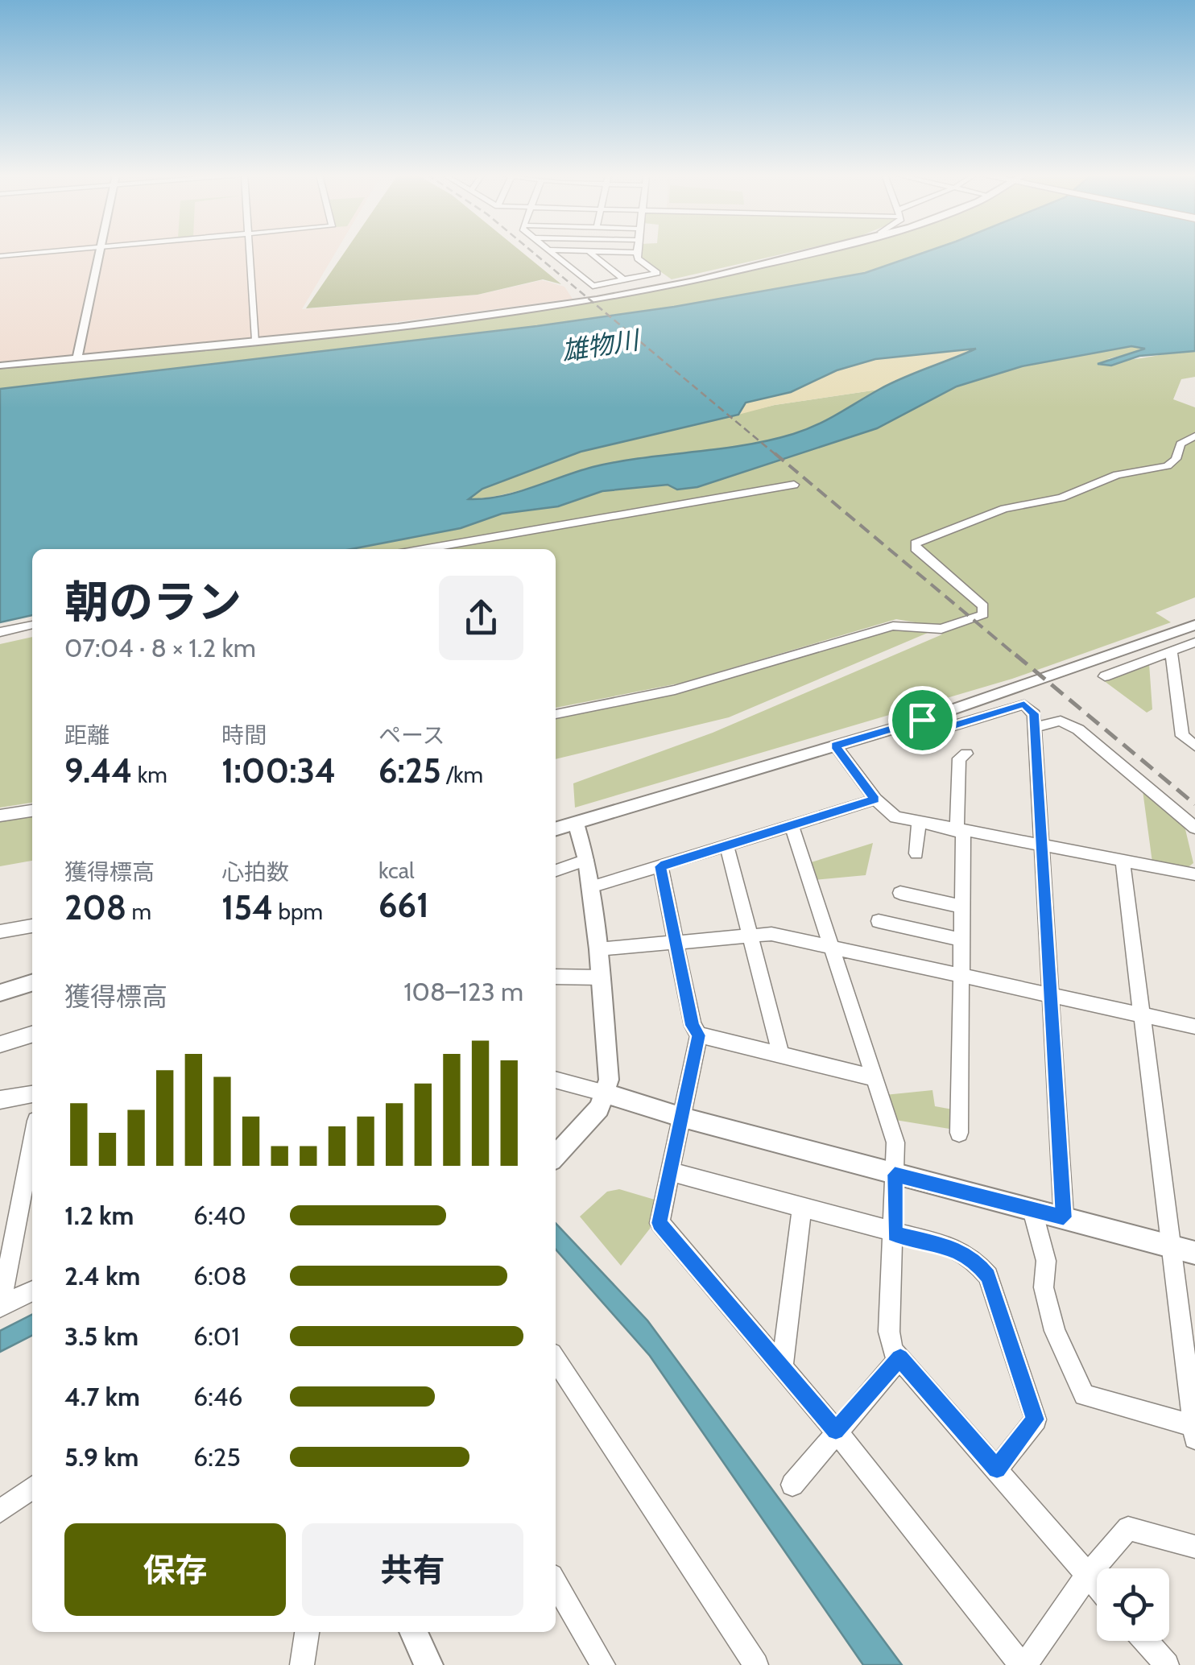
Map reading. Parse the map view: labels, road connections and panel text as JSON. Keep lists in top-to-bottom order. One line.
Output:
{"water":["雄物川"],"page":{"heading":["朝のラン","07:04 · 8 × 1.2 km"],"stats":[["距離","9.44 km"],["時間","1:00:34"],["ペース","6:25 /km"],["獲得標高","208 m"],["心拍数","154 bpm"],["kcal","661"]],"chart":["獲得標高","108–123 m"],"list":[{"name":"1.2 km","note":"6:40"},{"name":"2.4 km","note":"6:08"},{"name":"3.5 km","note":"6:01"},{"name":"4.7 km","note":"6:46"},{"name":"5.9 km","note":"6:25"}],"buttons":["保存","共有"]}}
